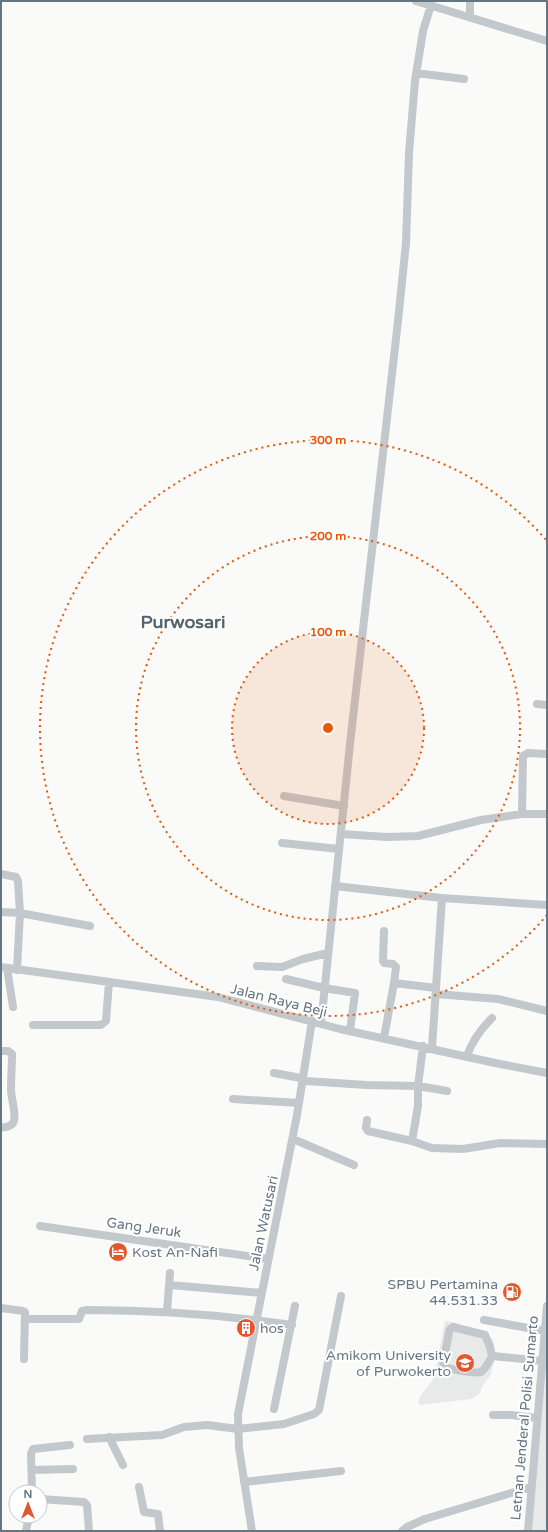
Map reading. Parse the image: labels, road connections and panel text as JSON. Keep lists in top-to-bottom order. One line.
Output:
{"streets":{"street":["Jalan Raya Beji","Jalan Watusari","Gang Jeruk","Letnan Jenderal Polisi Sumarto"]},"crossings":[["Jalan Raya Beji","Jalan Watusari"],["Jalan Watusari","Gang Jeruk"]],"districts":["Purwosari"],"places":{"hotel":["Kost An-Nafi"],"fuel station":["SPBU Pertamina 44.531.33"],"building":["hos"],"school or university":["Amikom University of Purwokerto"]},"north":"top","rings":["300 m","200 m","100 m"]}
